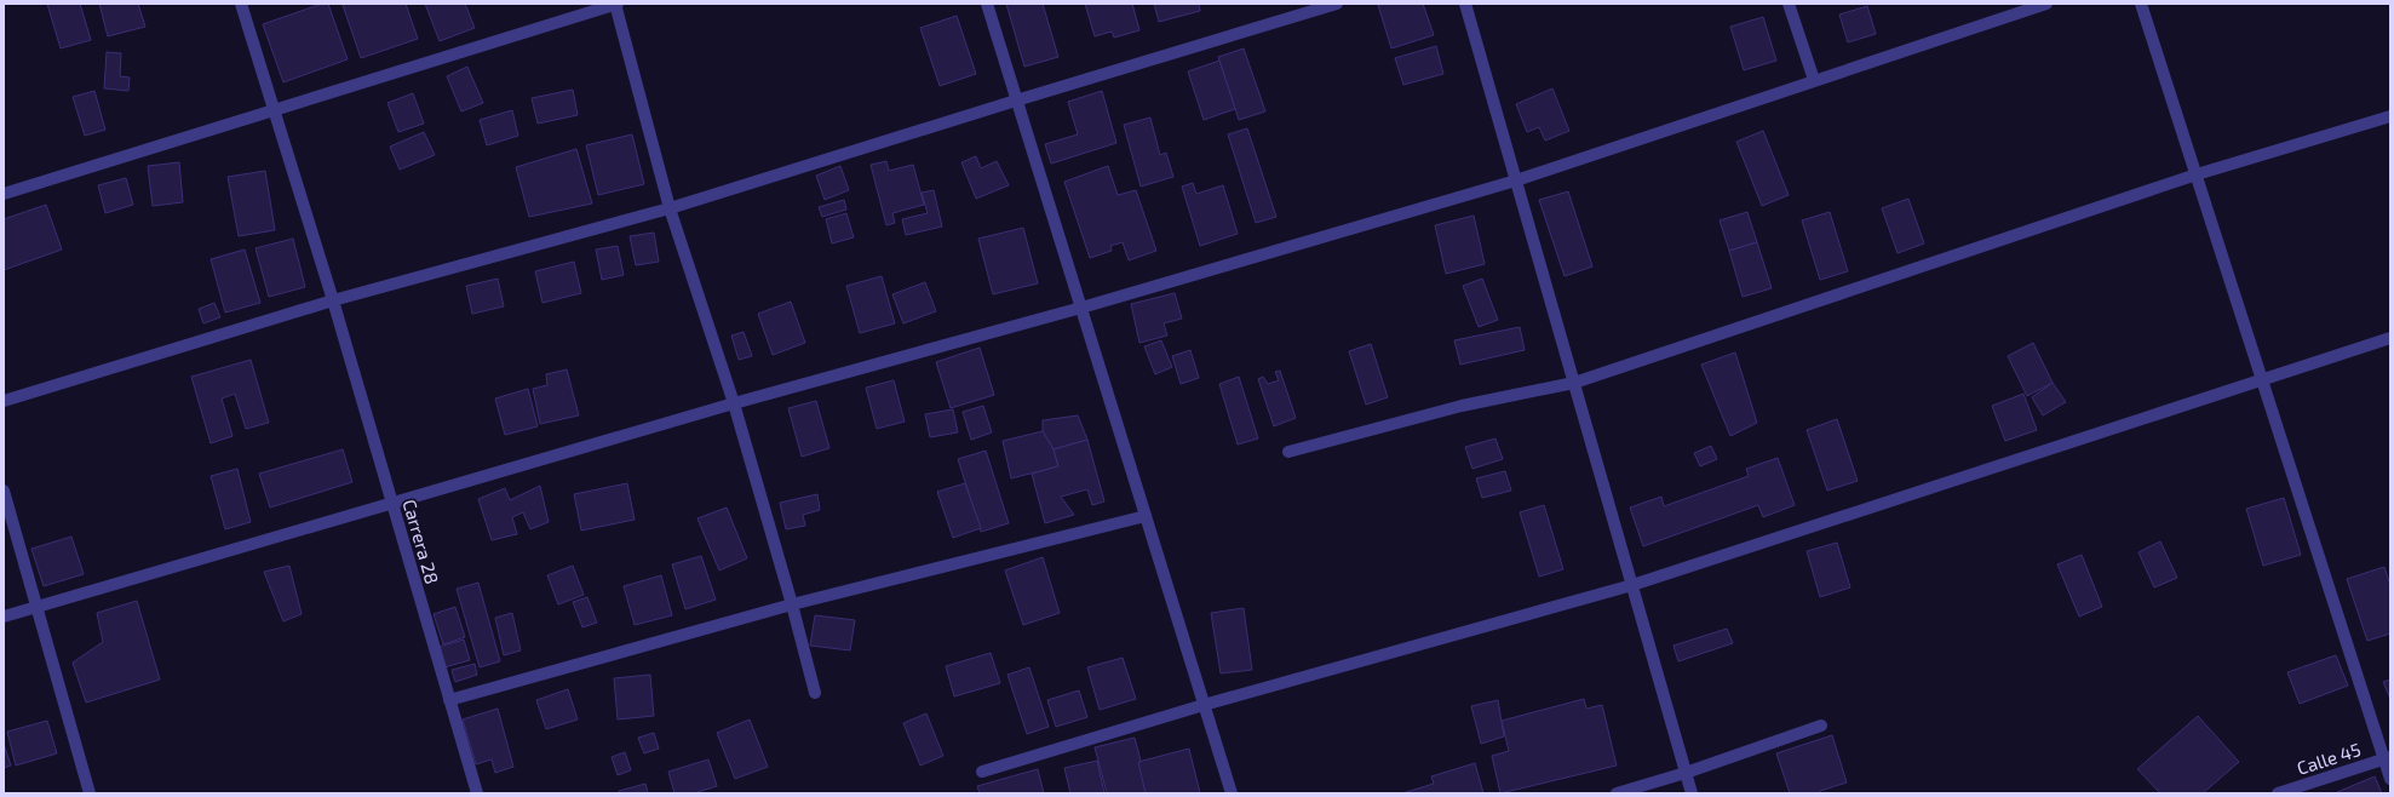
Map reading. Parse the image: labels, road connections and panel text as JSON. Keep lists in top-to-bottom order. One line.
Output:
{"streets":{"street":["Carrera 28","Calle 45"]}}
